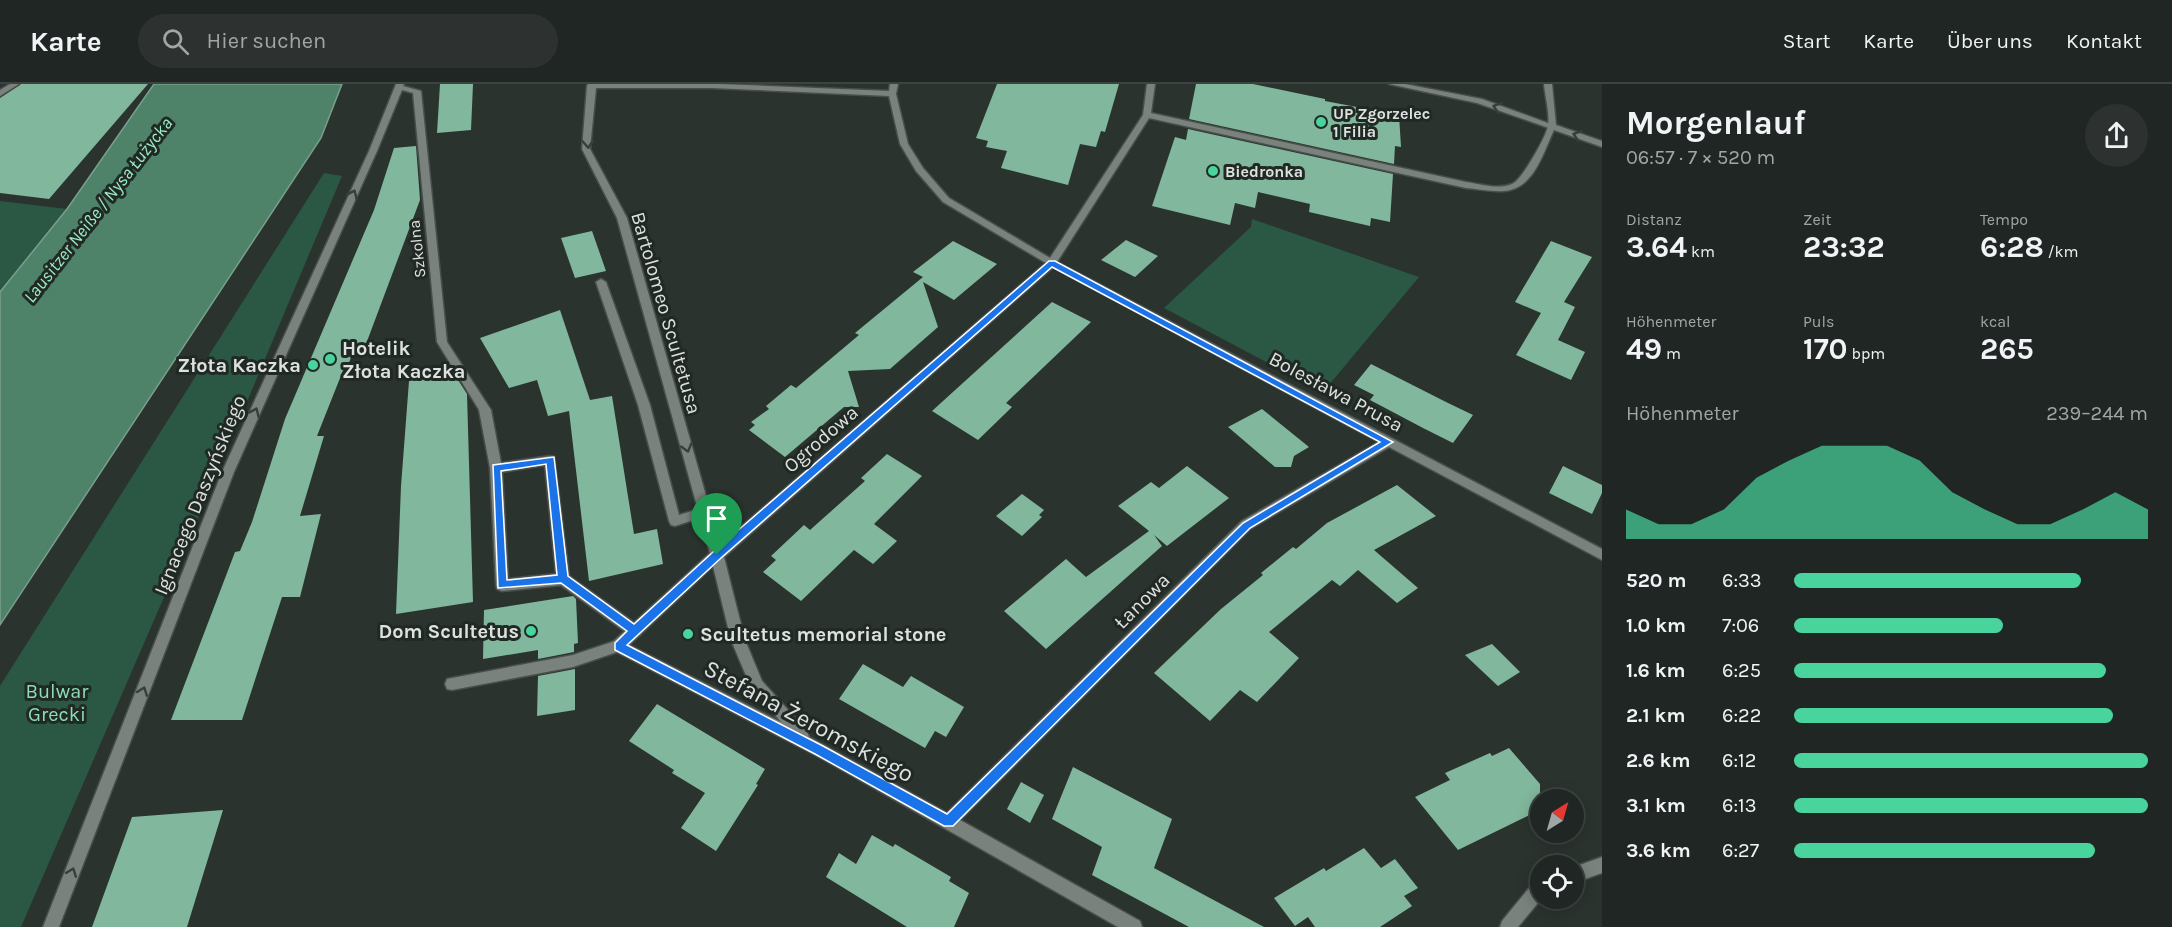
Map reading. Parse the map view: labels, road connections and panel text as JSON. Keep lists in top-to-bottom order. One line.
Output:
{"streets":{"street":["Szkolna","Bartolomeo Scultetusa","Bolesława Prusa","Ogrodowa","Ignacego Daszyńskiego","Łanowa","Stefana Żeromskiego"]},"crossings":[["Szkolna","Ignacego Daszyńskiego"],["Bartolomeo Scultetusa","Ogrodowa"],["Bartolomeo Scultetusa","Stefana Żeromskiego"],["Bolesława Prusa","Ogrodowa"],["Bolesława Prusa","Łanowa"],["Ogrodowa","Stefana Żeromskiego"],["Łanowa","Stefana Żeromskiego"]],"one_way":["Bartolomeo Scultetusa","Ignacego Daszyńskiego"],"water":["Lausitzer Neiße / Nysa Łużycka"],"parks":["Bulwar Grecki"],"places":["UP Zgorzelec 1 Filia","Biedronka","Hotelik Złota Kaczka","Złota Kaczka","Dom Scultetus","Scultetus memorial stone"],"north":"top right","page":{"header":"Karte","search":"Hier suchen","nav":["Start","Karte","Über uns","Kontakt"],"heading":["Morgenlauf","06:57 · 7 × 520 m"],"stats":[["Distanz","3.64 km"],["Zeit","23:32"],["Tempo","6:28 /km"],["Höhenmeter","49 m"],["Puls","170 bpm"],["kcal","265"]],"chart":["Höhenmeter","239–244 m"],"list":[{"name":"520 m","note":"6:33"},{"name":"1.0 km","note":"7:06"},{"name":"1.6 km","note":"6:25"},{"name":"2.1 km","note":"6:22"},{"name":"2.6 km","note":"6:12"},{"name":"3.1 km","note":"6:13"},{"name":"3.6 km","note":"6:27"}]}}
